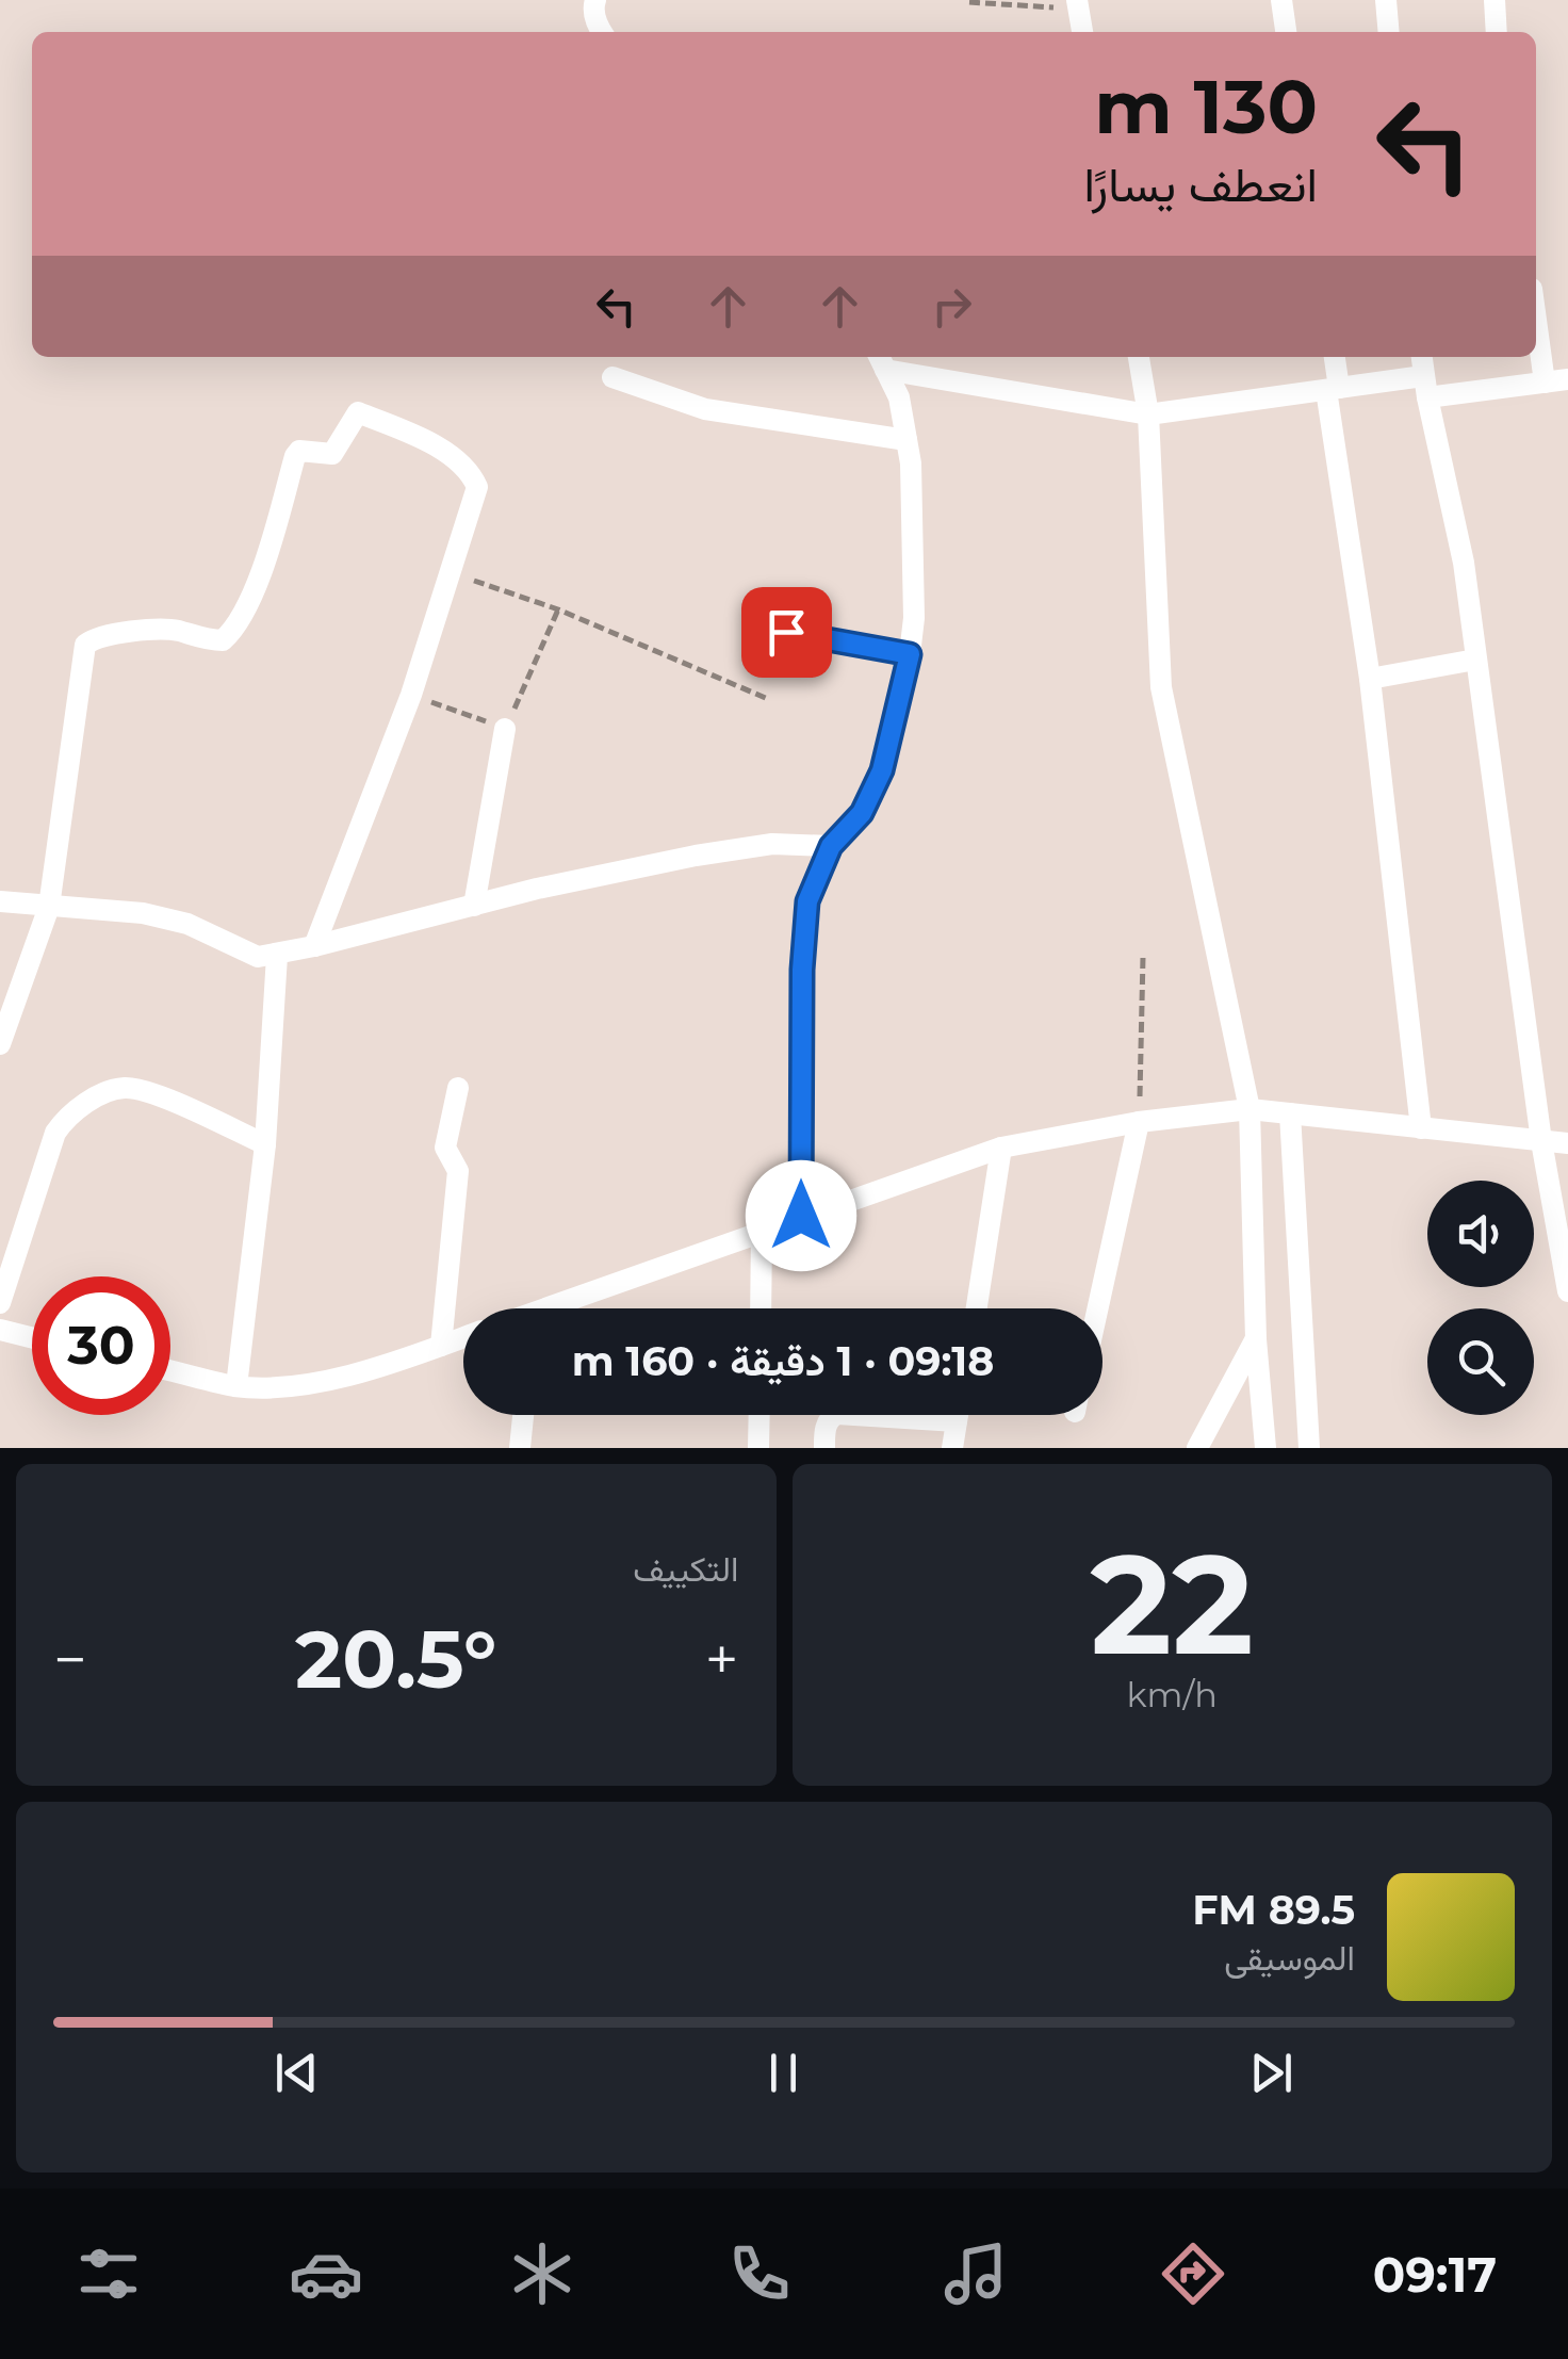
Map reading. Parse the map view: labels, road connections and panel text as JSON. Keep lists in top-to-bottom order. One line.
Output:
{"page":{"turn":["130 m","انعطف يسارًا"],"limit":"30","trip":"09:18 · 1 دقيقة · 160 m","tile":[["22","km/h"],"التكييف"],"heat":["−","20.5°","+"],"song":["89.5 FM","الموسيقى"],"tabs":"09:17"}}
